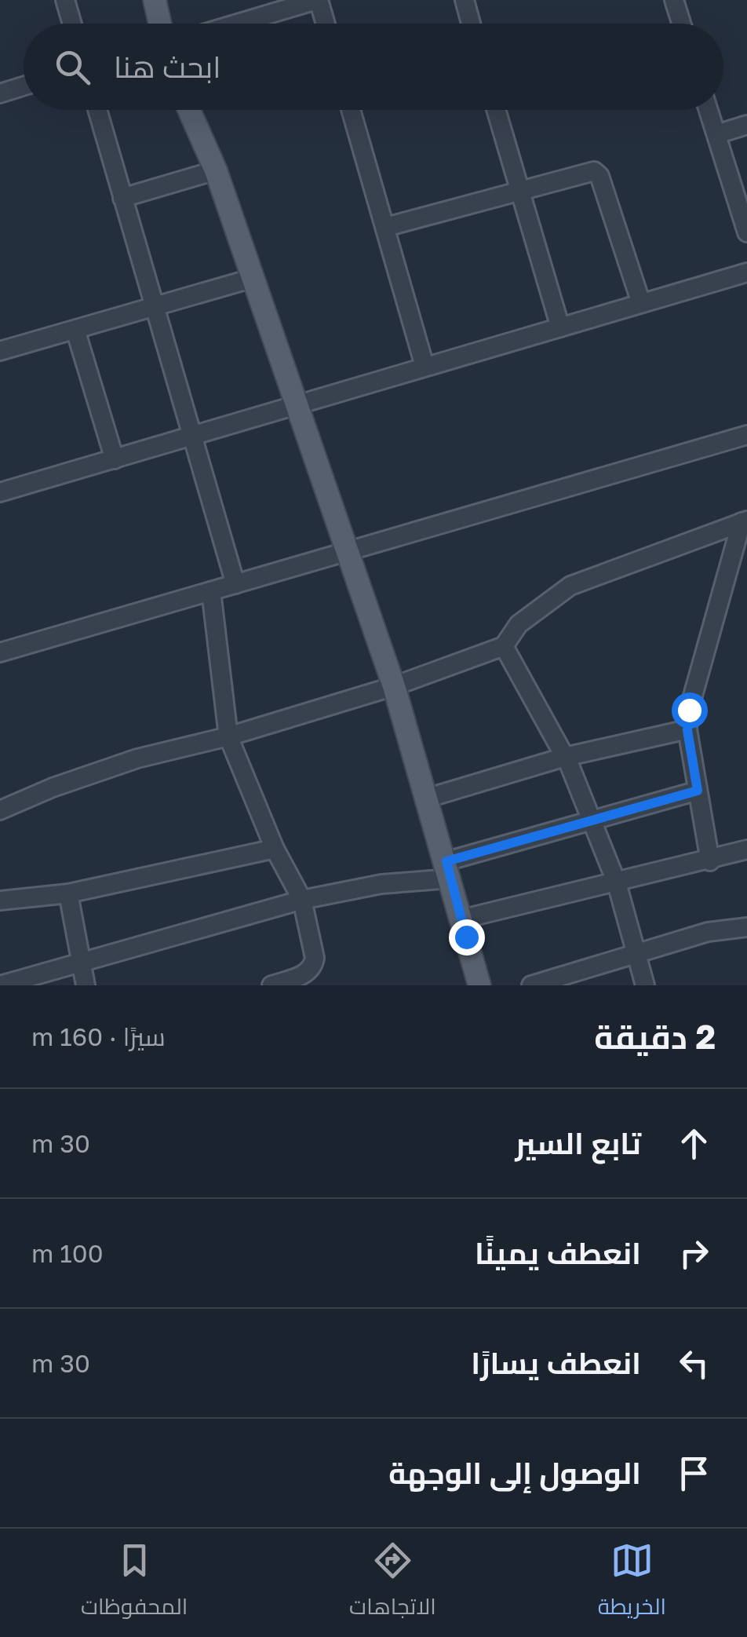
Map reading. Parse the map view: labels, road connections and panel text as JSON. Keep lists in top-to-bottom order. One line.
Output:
{"page":{"search":"ابحث هنا","heading":["2 دقيقة","سيرًا · 160 m"],"list":[["تابع السير","30 m"],["انعطف يمينًا","100 m"],["انعطف يسارًا","30 m"],"الوصول إلى الوجهة"],"nav":["الخريطة","الاتجاهات","المحفوظات"]}}
